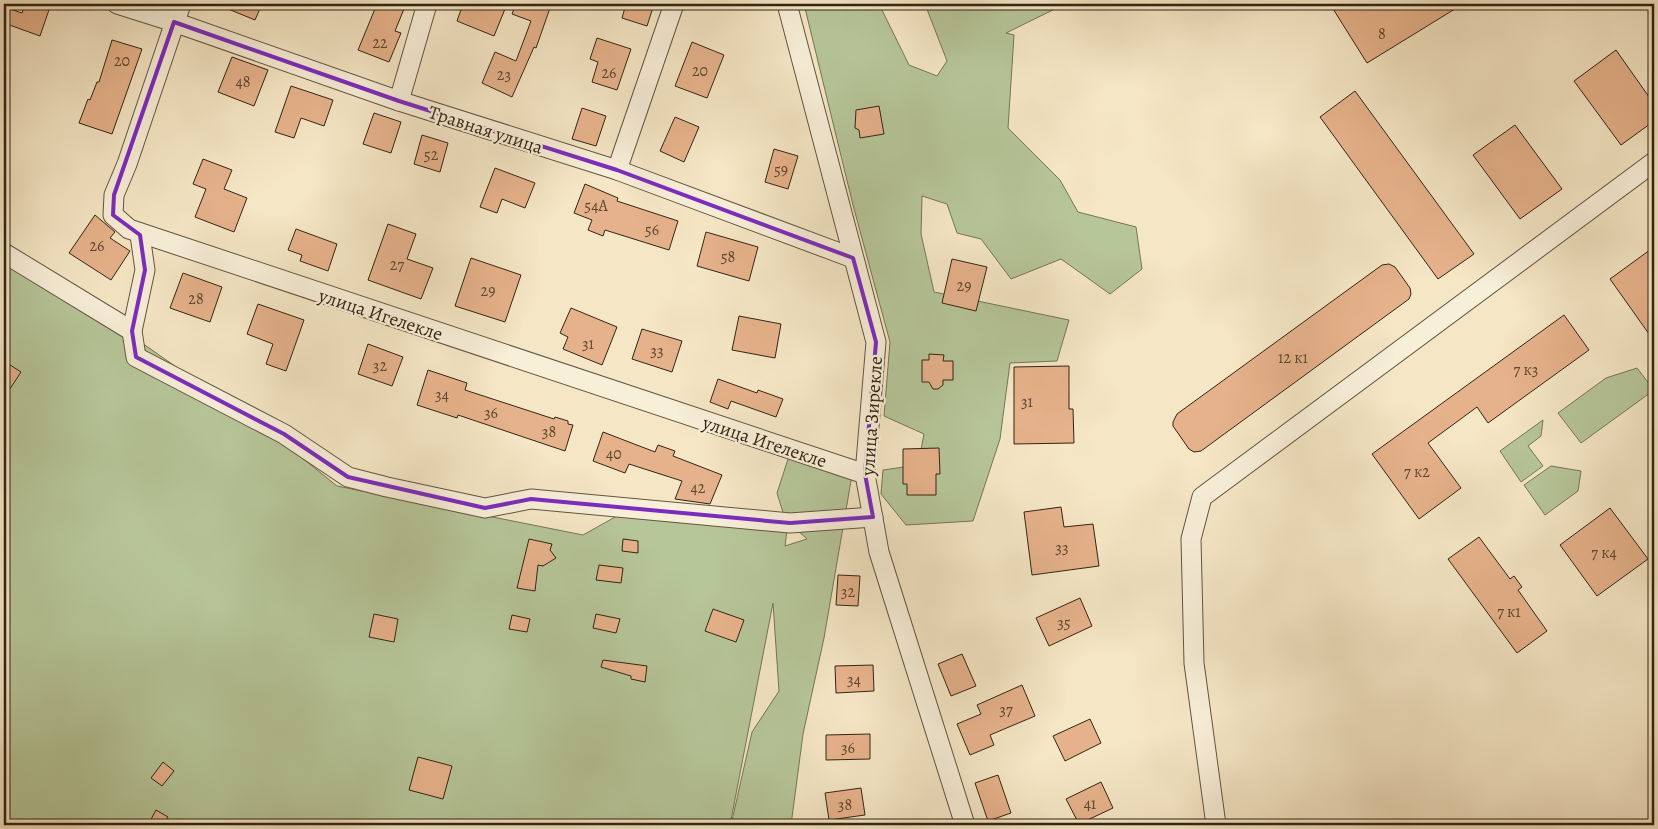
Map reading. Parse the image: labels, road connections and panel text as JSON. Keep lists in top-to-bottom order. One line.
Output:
{"streets":{"street":["Травная улица","улица Игелекле","улица Зирекле"]},"crossings":[["Травная улица","улица Игелекле"],["Травная улица","улица Зирекле"],["улица Игелекле","улица Зирекле"]],"house_numbers":["8","22","20","20","26","23","48","52","59","54А","56","26","58","27","29","29","28","31","33","12 к1","32","7 к3","34","31","36","38","40","7 к2","42","33","7 к4","32","7 к1","35","34","37","36","41","38"]}
